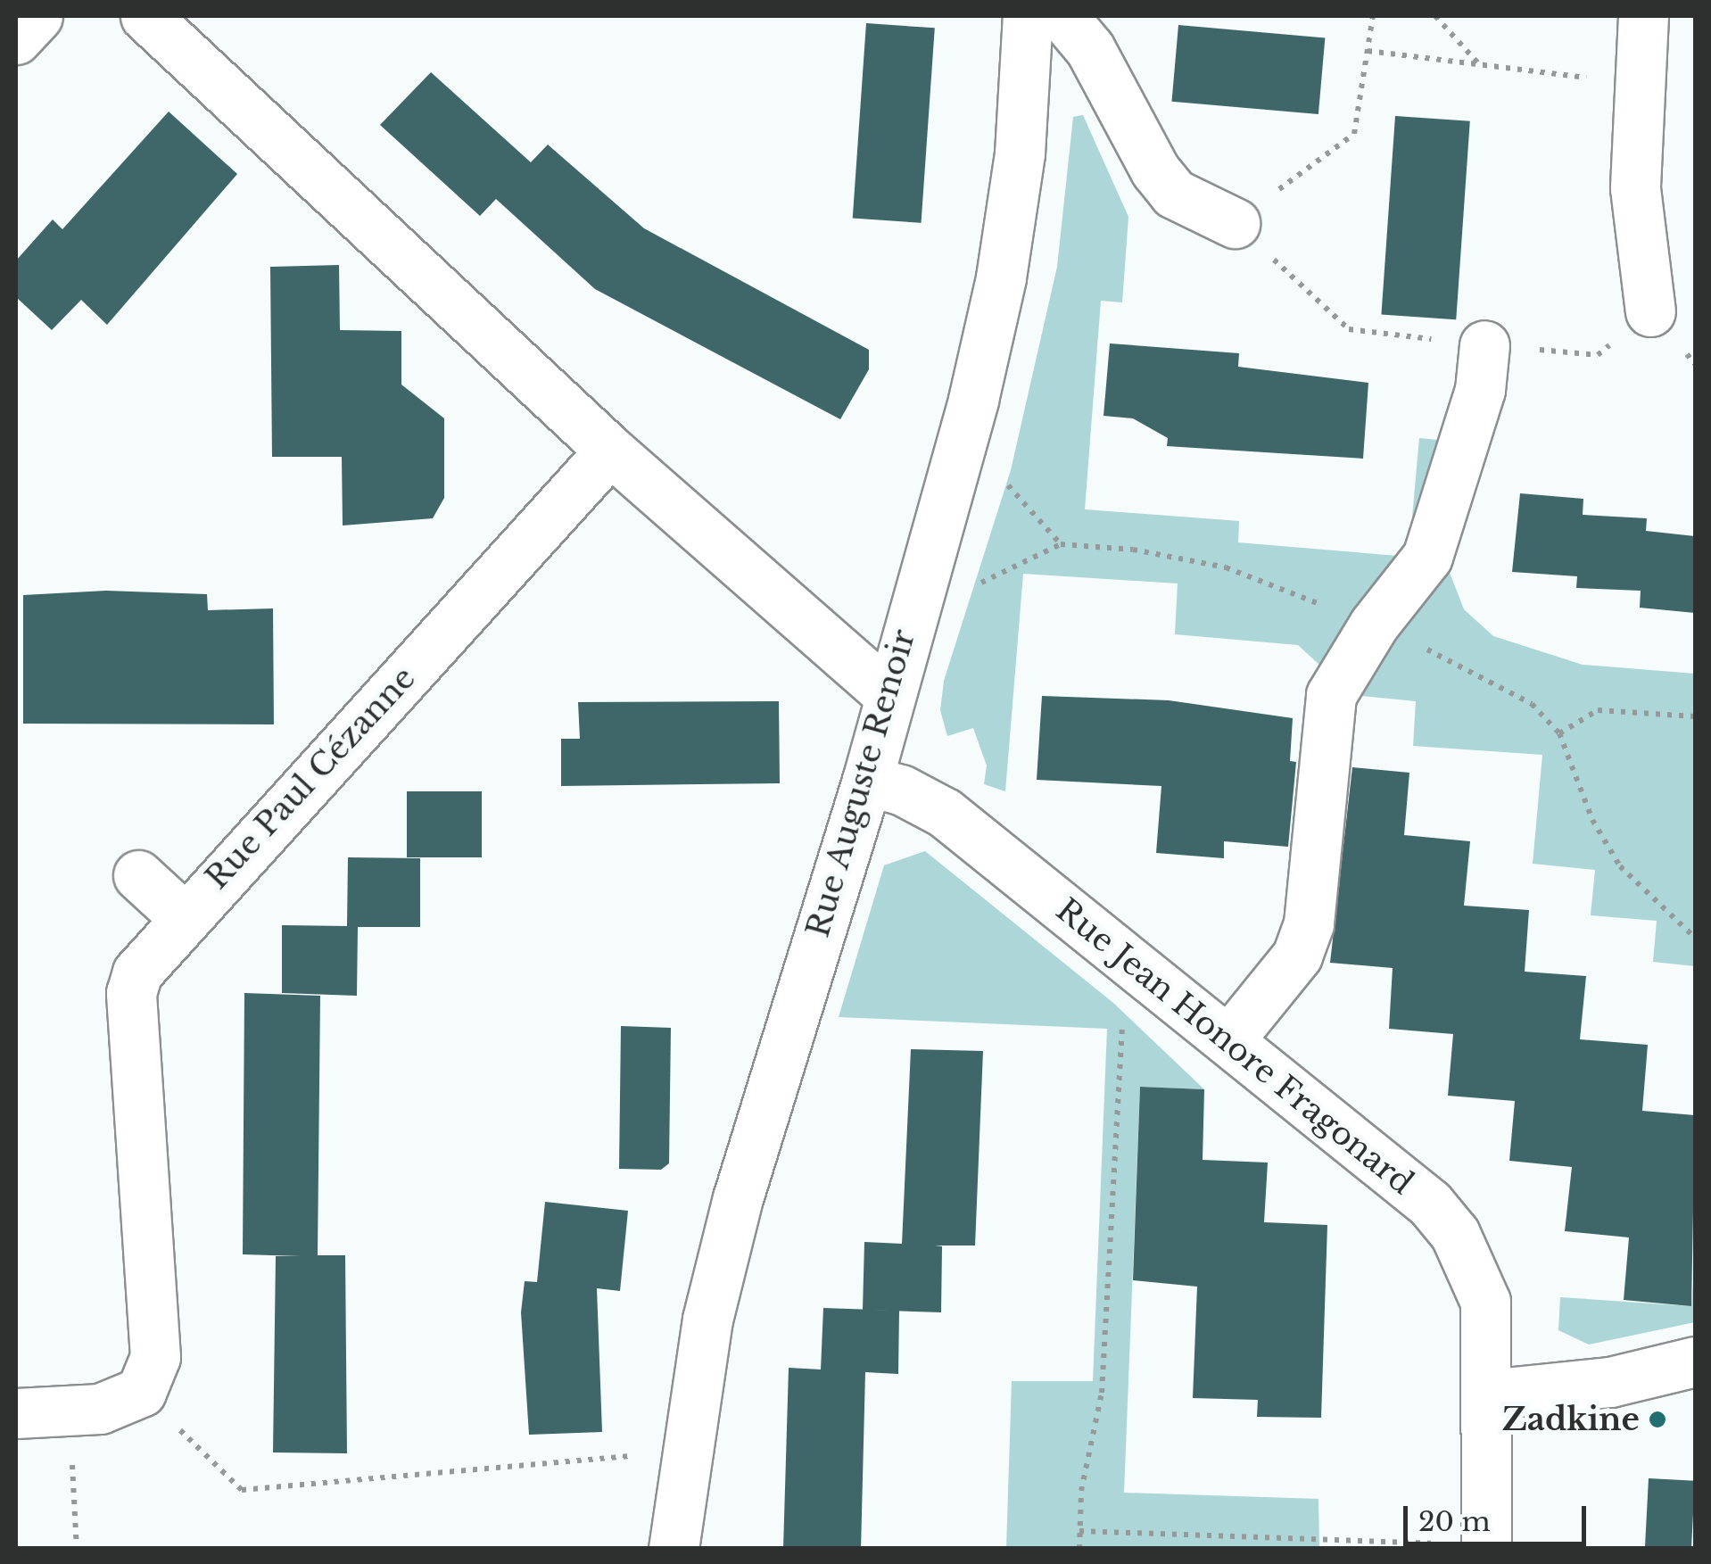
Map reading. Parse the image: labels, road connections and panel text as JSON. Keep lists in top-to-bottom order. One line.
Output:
{"streets":{"street":["Rue Paul Cézanne","Rue Auguste Renoir","Rue Jean Honore Fragonard"]},"crossings":[["Rue Auguste Renoir","Rue Jean Honore Fragonard"]],"places":["Zadkine"],"scale_bar":"20 m"}
